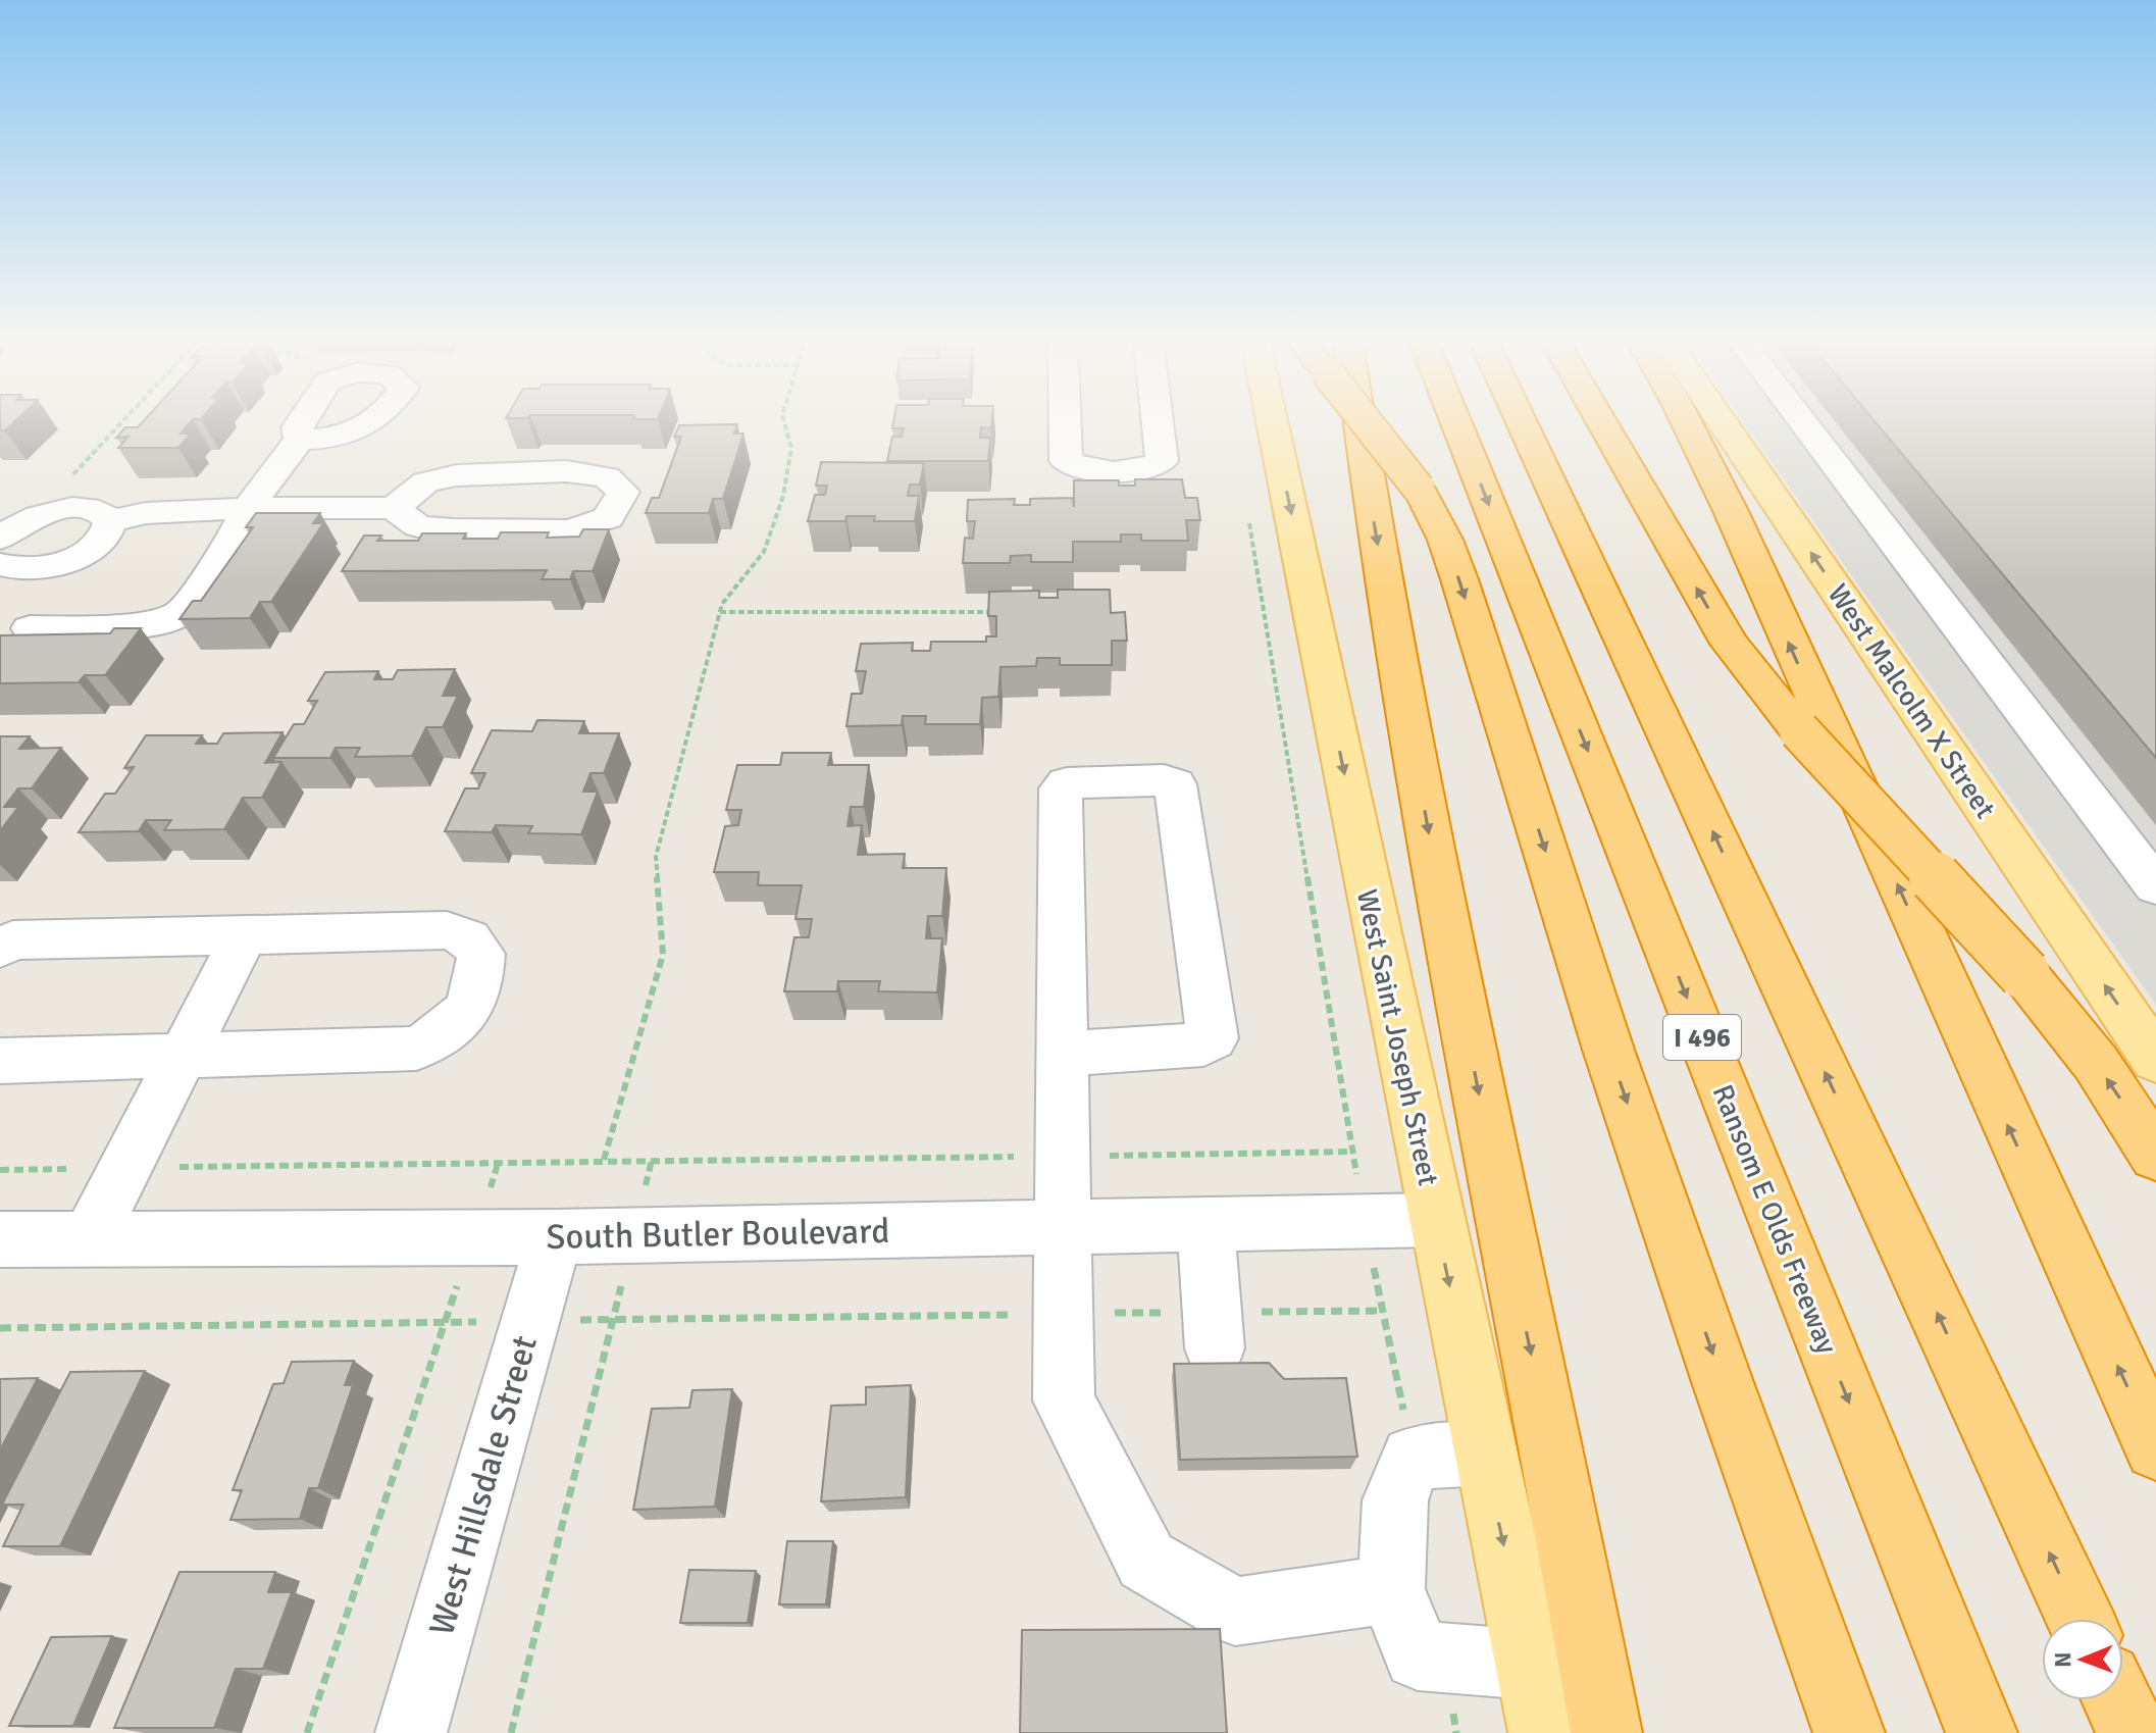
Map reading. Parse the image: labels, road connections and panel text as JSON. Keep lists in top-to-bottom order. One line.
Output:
{"streets":{"highway":["I 496","Ransom E Olds Freeway"],"main road":["West Malcolm X Street","West Saint Joseph Street"],"street":["South Butler Boulevard","West Hillsdale Street"]},"crossings":[["West Saint Joseph Street","South Butler Boulevard"],["South Butler Boulevard","West Hillsdale Street"]],"one_way":["West Malcolm X Street","West Saint Joseph Street"],"north":"left"}
